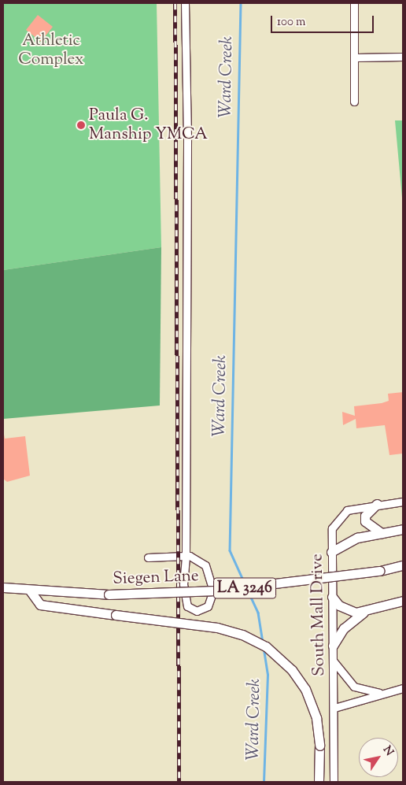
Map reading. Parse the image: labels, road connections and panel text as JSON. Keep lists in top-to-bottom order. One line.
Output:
{"streets":{"main road":["Siegen Lane","LA 3246"],"street":["South Mall Drive"]},"water":["Ward Creek"],"parks":["Athletic Complex"],"places":["Paula G. Manship YMCA"],"scale_bar":"100 m","north":"top right"}
